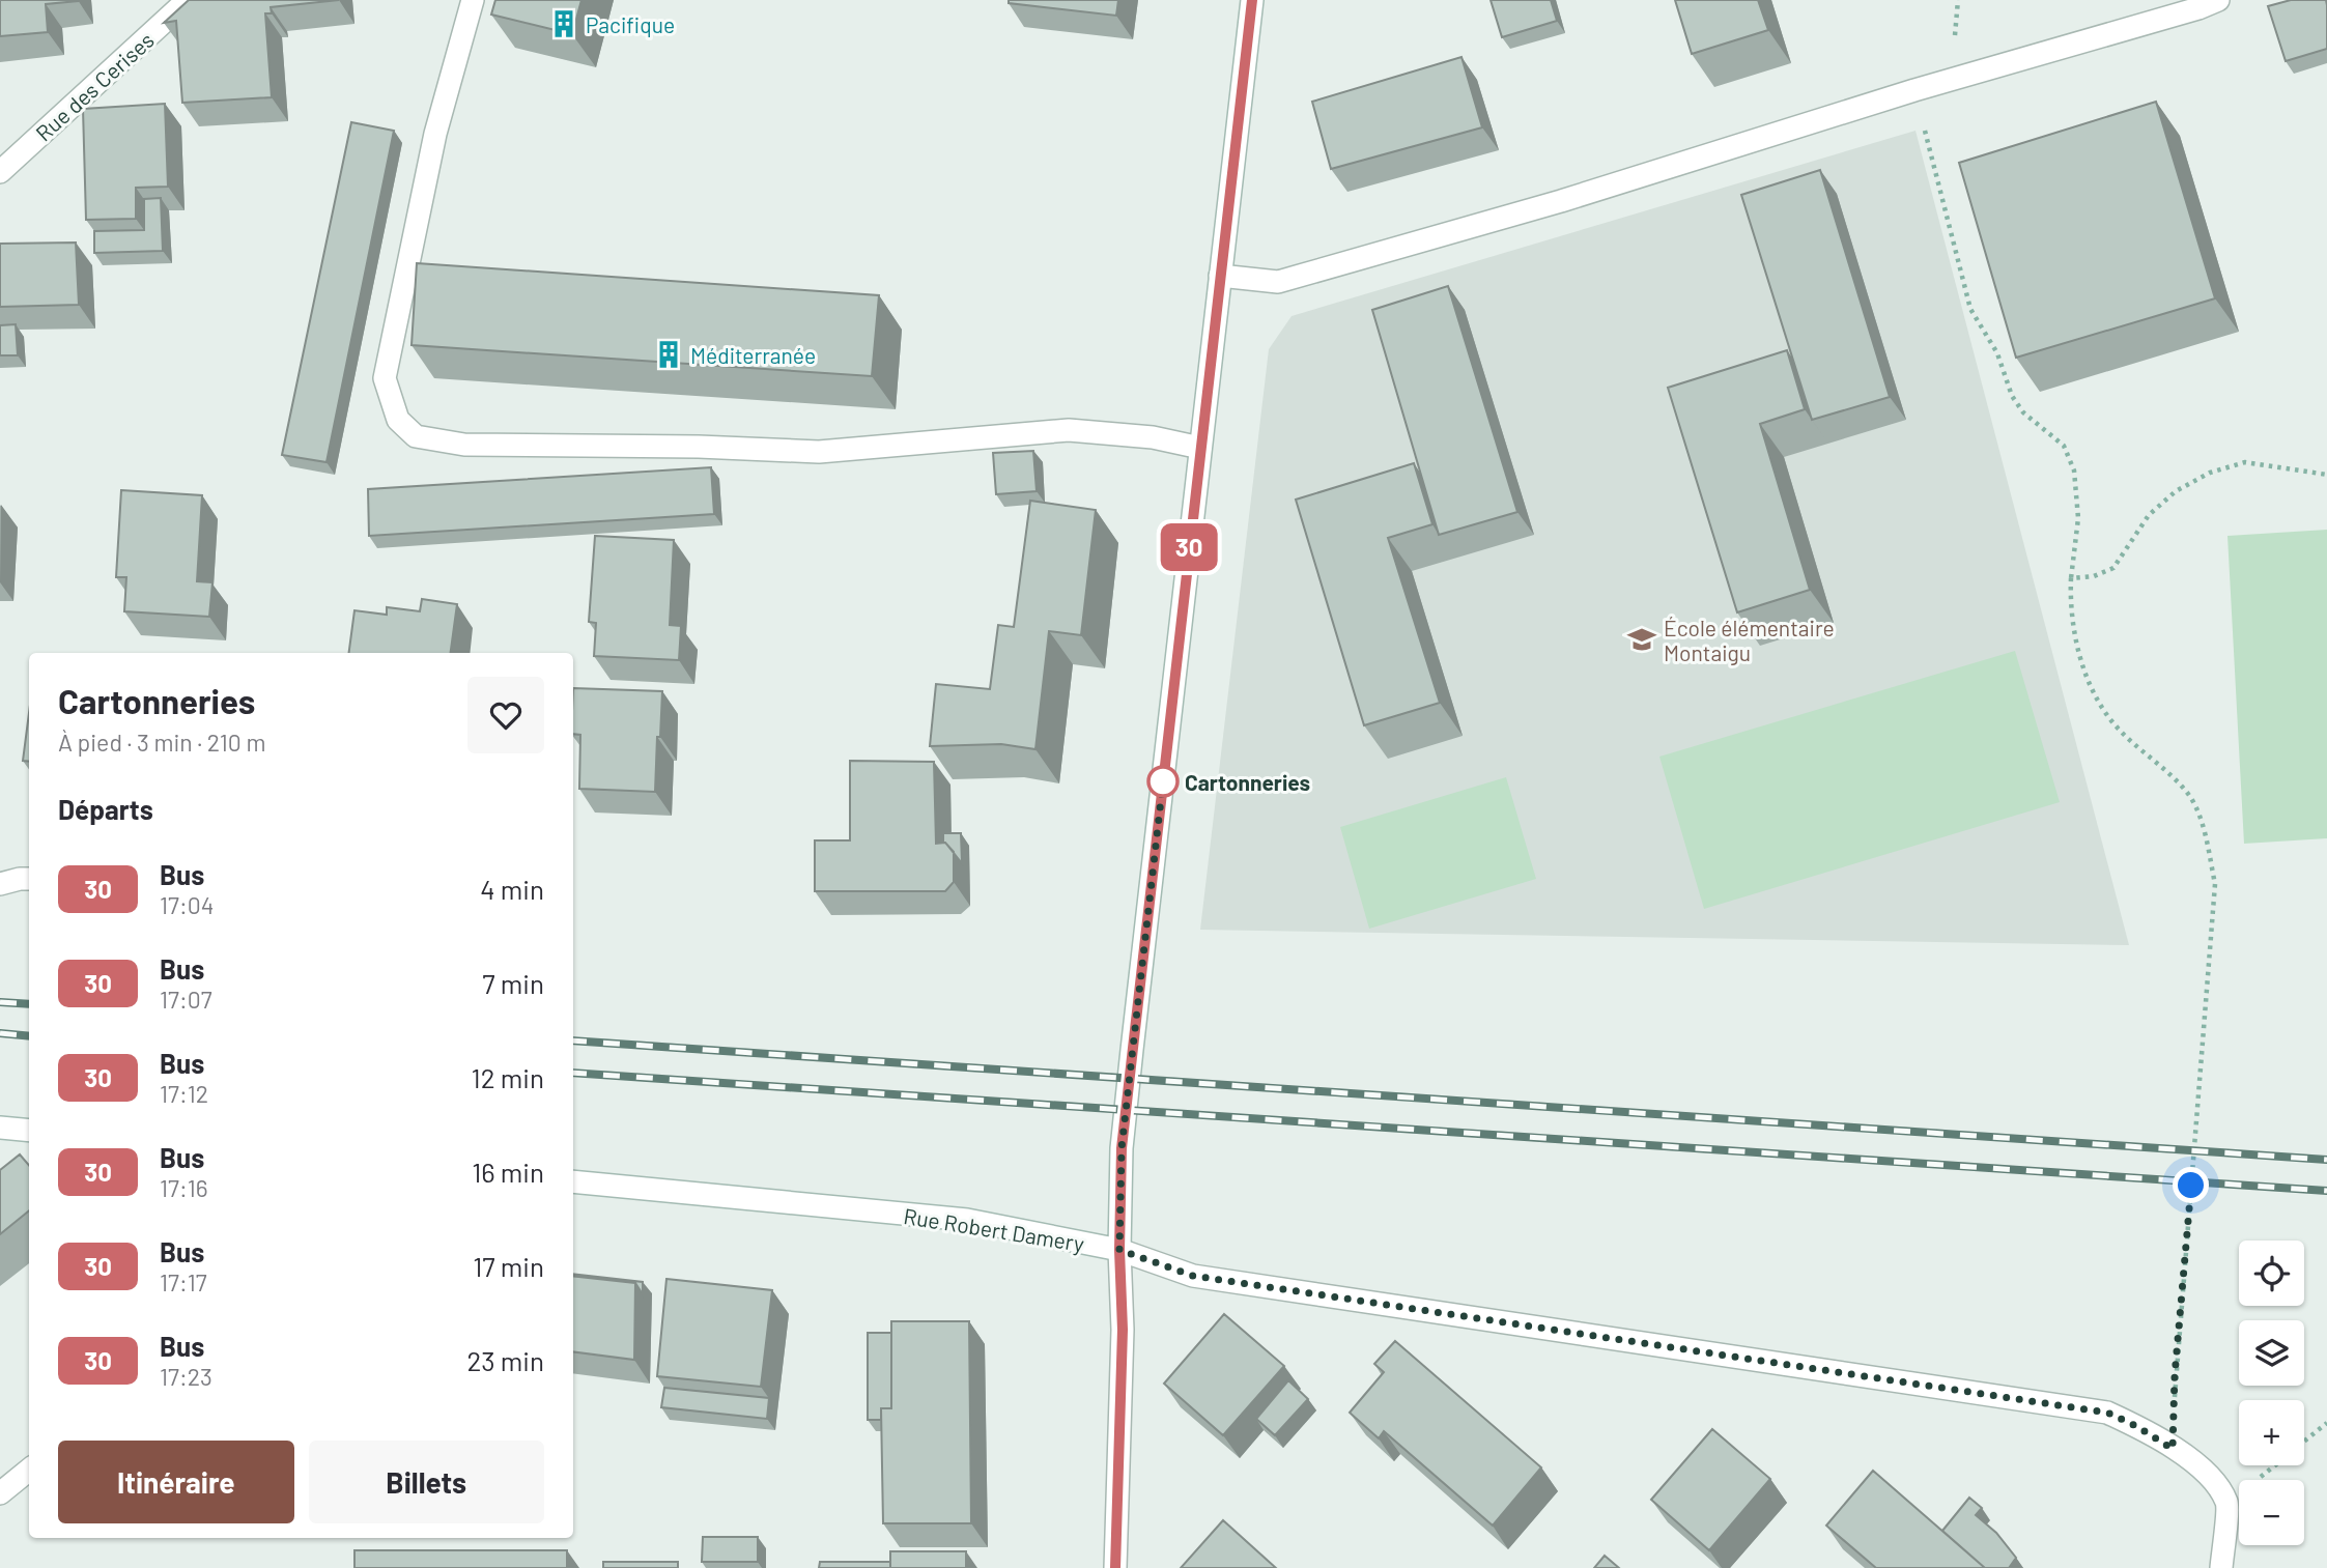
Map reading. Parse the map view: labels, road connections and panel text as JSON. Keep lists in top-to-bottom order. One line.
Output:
{"streets":{"street":["Rue des Cerises","Rue Robert Damery"]},"places":{"building":["Pacifique","Méditerranée"],"school or university":["École élémentaire Montaigu"],"other":["Cartonneries"]},"lines":["bus line 30"],"page":{"on_map":"30","heading":[["Cartonneries","À pied · 3 min · 210 m"],"Départs"],"list":[{"mark":"30","name":"Bus","note":"17:04","value":"4 min"},{"mark":"30","name":"Bus","note":"17:07","value":"7 min"},{"mark":"30","name":"Bus","note":"17:12","value":"12 min"},{"mark":"30","name":"Bus","note":"17:16","value":"16 min"},{"mark":"30","name":"Bus","note":"17:17","value":"17 min"},{"mark":"30","name":"Bus","note":"17:23","value":"23 min"}],"map_buttons":["+","−"],"buttons":["Itinéraire","Billets"]}}
